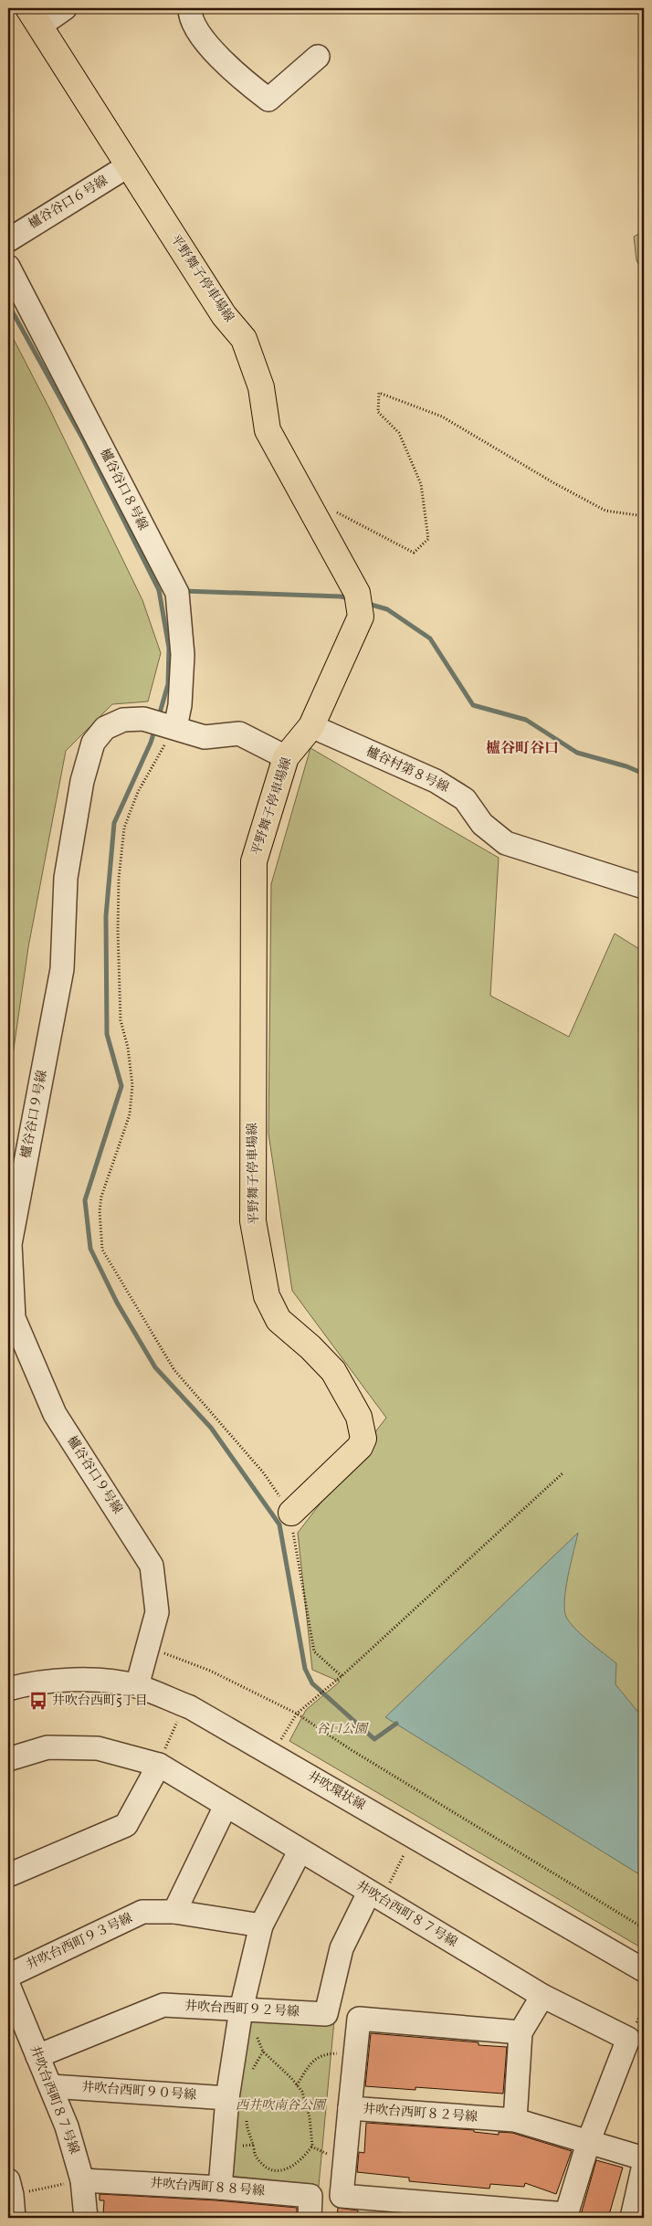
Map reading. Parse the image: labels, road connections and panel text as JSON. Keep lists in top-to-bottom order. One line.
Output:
{"streets":{"main road":["平野舞子停車場線"],"street":["櫨谷谷口６号線","櫨谷谷口８号線","櫨谷村第８号線","櫨谷谷口９号線","井吹環状線","井吹台西町８７号線","井吹台西町９３号線","井吹台西町９２号線","井吹台西町９０号線","井吹台西町８２号線","井吹台西町８８号線"]},"crossings":[["櫨谷谷口６号線","平野舞子停車場線"],["平野舞子停車場線","櫨谷村第８号線"],["平野舞子停車場線","櫨谷谷口９号線"],["櫨谷谷口８号線","櫨谷谷口９号線"],["櫨谷谷口９号線","井吹環状線"],["井吹台西町８７号線","井吹台西町９２号線"],["井吹台西町８７号線","井吹台西町９０号線"],["井吹台西町８７号線","井吹台西町８２号線"],["井吹台西町８７号線","井吹台西町８８号線"]],"districts":["櫨谷町谷口"],"parks":["谷口公園","西井吹南谷公園"],"places":{"bus stop":["井吹台西町5丁目"]}}
